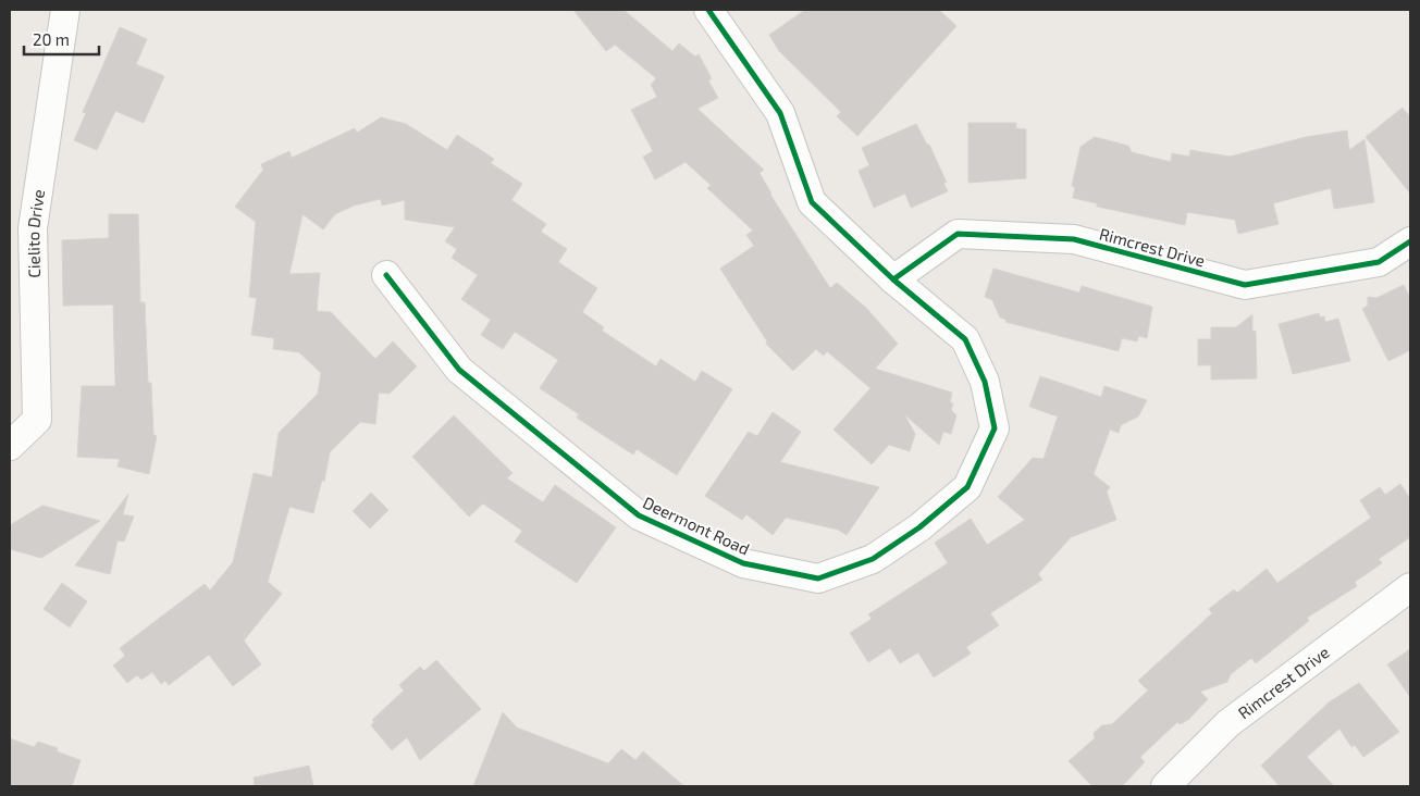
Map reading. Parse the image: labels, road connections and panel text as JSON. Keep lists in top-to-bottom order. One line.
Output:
{"streets":{"street":["Cielito Drive","Rimcrest Drive","Deermont Road"]},"crossings":[["Rimcrest Drive","Deermont Road"]],"scale_bar":"20 m"}
